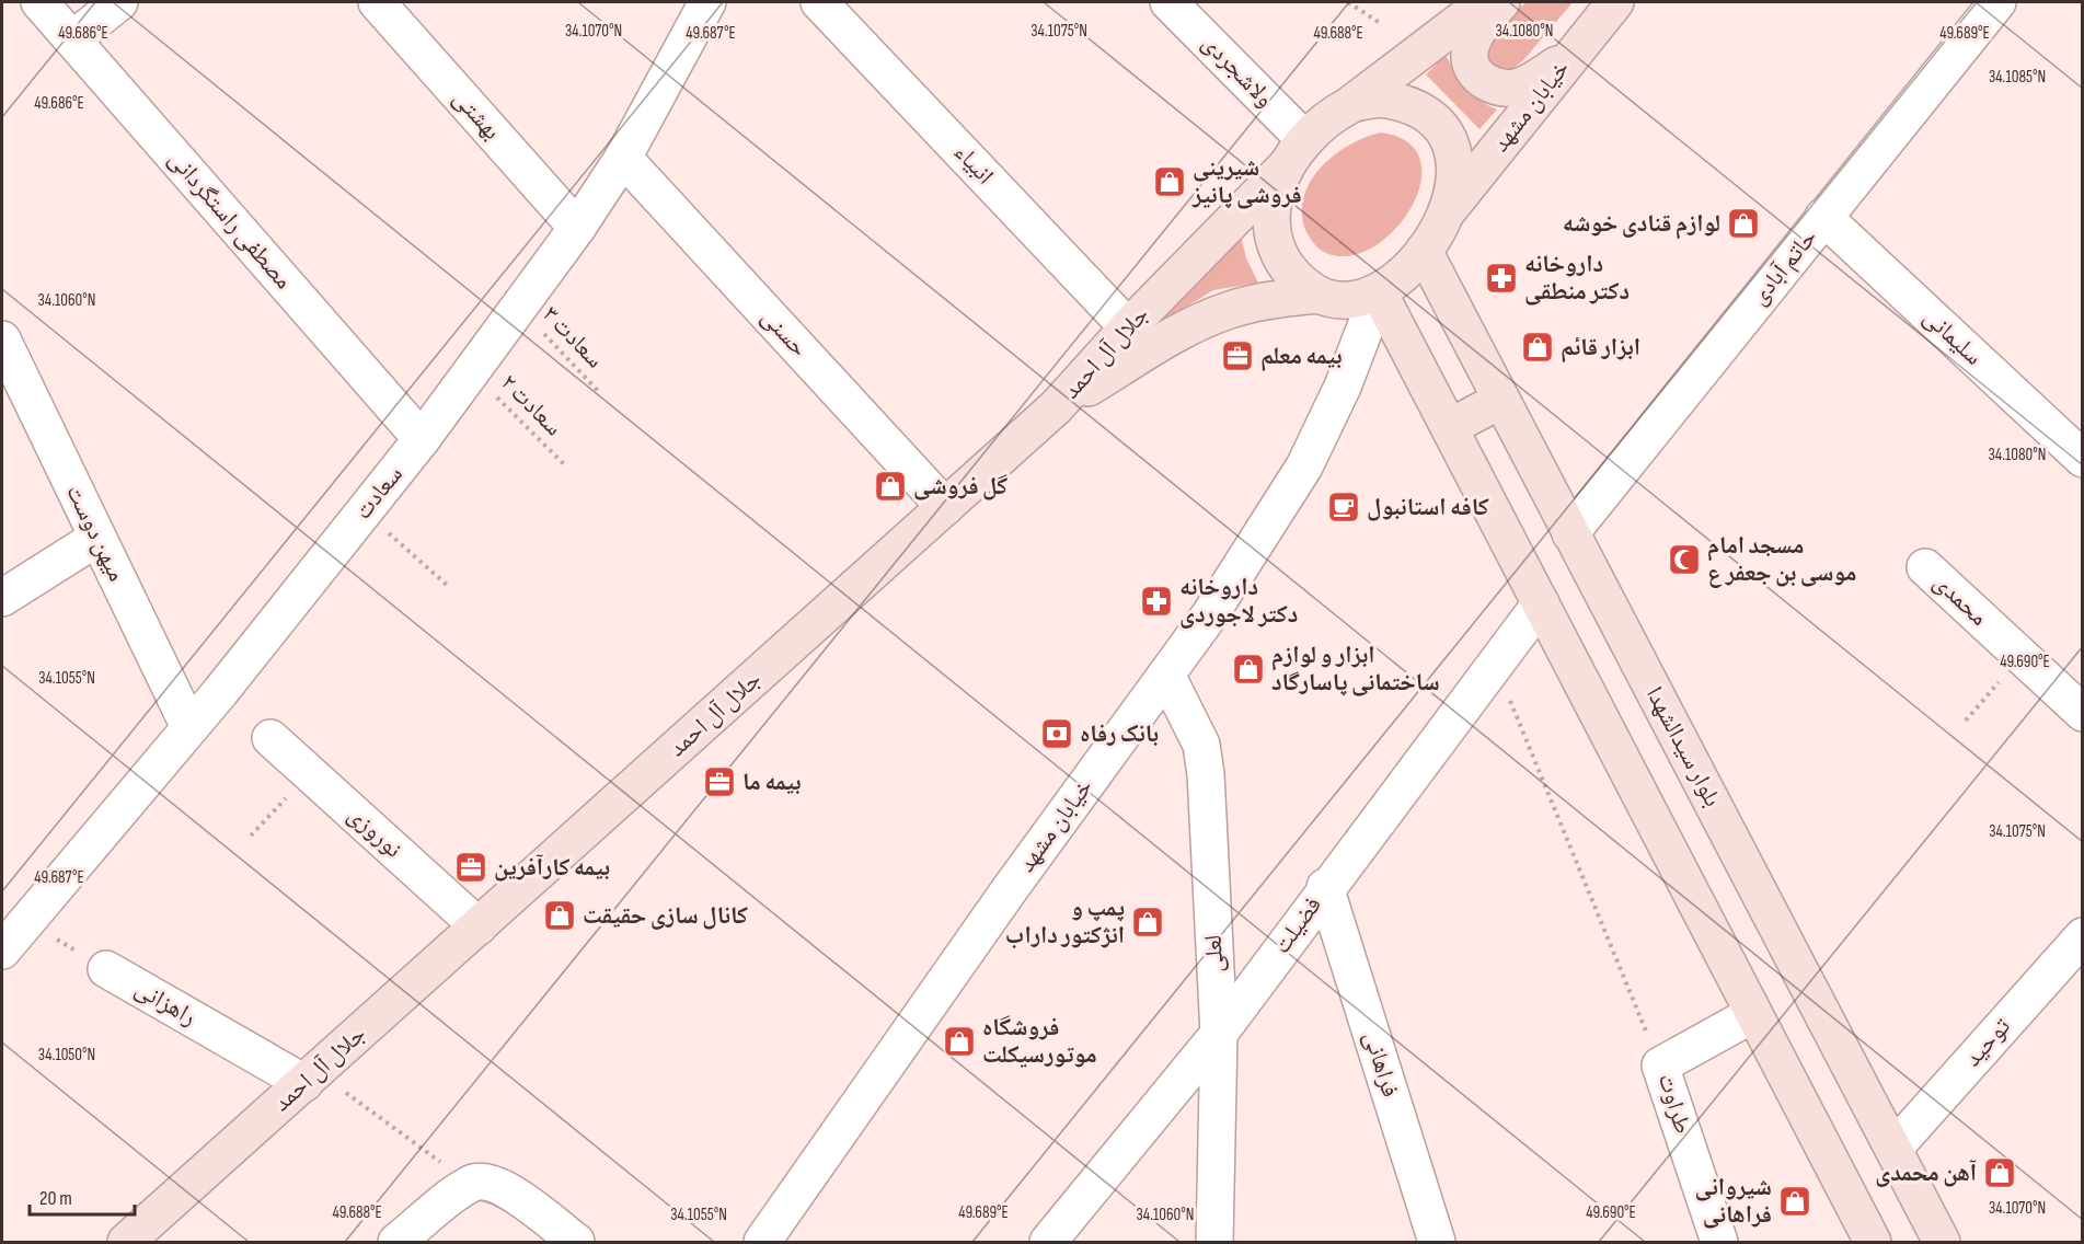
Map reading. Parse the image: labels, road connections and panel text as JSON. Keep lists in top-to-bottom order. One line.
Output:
{"streets":{"main road":["خیابان مشهد","جلال آل احمد","بلوار سیدالشهدا"],"street":["ولاشجردی","بهشتی","انبیاء","مصطفی راستگردانی","حاتم آبادی","حسنی","سلیمانی","سعادت","میهن دوست","محمدی","نوروزی","فضیلت","لعلی","راهزانی","توحید","فراهانی","طراوت"],"path":["سعادت ۳","سعادت ۲"]},"crossings":[["ولاشجردی","خیابان مشهد"],["ولاشجردی","جلال آل احمد"],["ولاشجردی","بلوار سیدالشهدا"],["خیابان مشهد","جلال آل احمد"],["خیابان مشهد","بلوار سیدالشهدا"],["خیابان مشهد","لعلی"],["بهشتی","سعادت"],["انبیاء","جلال آل احمد"],["مصطفی راستگردانی","سعادت"],["حاتم آبادی","سلیمانی"],["حاتم آبادی","بلوار سیدالشهدا"],["حسنی","جلال آل احمد"],["حسنی","سعادت"],["سعادت ۳","سعادت"],["جلال آل احمد","بلوار سیدالشهدا"],["جلال آل احمد","نوروزی"],["جلال آل احمد","راهزانی"],["سعادت ۲","سعادت"],["سعادت","میهن دوست"],["سعادت","راهزانی"],["بلوار سیدالشهدا","توحید"],["فضیلت","لعلی"],["فضیلت","فراهانی"]],"places":{"shop":["شیرینی فروشی پانیز","لوازم قنادی خوشه","ابزار قائم","گل فروشی","ابزار و لوازم ساختمانی پاسارگاد","کانال سازی حقیقت","پمپ و انژکتور داراب","فروشگاه موتورسیکلت","آهن محمدی","شیروانی فراهانی"],"pharmacy":["داروخانه دکتر منطقی","داروخانه دکتر لاجوردی"],"office":["بیمه معلم","بیمه ما","بیمه کارآفرین"],"cafe":["کافه استانبول"],"mosque":["مسجد امام موسی بن جعفر ع"],"bank":["بانک رفاه"]},"scale_bar":"20 m","coordinates":["34.1075°N","34.1070°N","34.1080°N","49.686°E","49.687°E","49.688°E","49.689°E","34.1085°N","34.1060°N","49.690°E","34.1055°N","34.1050°N"]}
